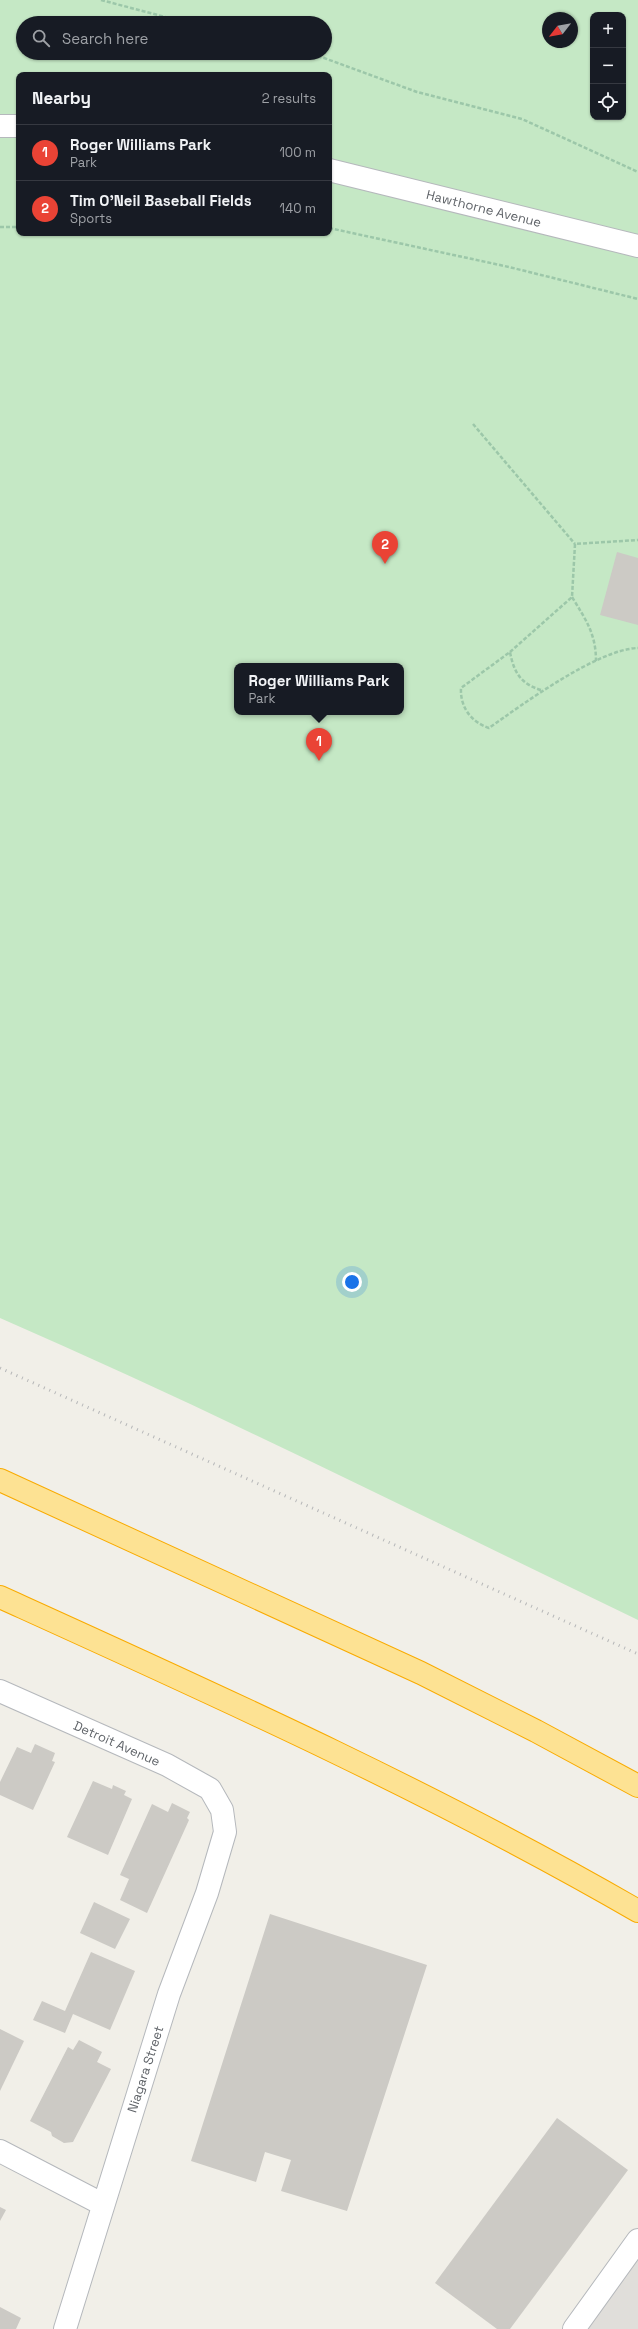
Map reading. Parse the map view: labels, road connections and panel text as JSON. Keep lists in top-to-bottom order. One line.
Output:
{"streets":{"street":["Hawthorne Avenue","Detroit Avenue","Niagara Street"]},"crossings":[["Detroit Avenue","Niagara Street"]],"north":"bottom left","page":{"map_buttons":["+","−"],"search":"Search here","heading":["Nearby","2 results"],"list":[{"mark":"1","name":"Roger Williams Park","note":"Park","value":"100 m"},{"mark":"2","name":"Tim O'Neil Baseball Fields","note":"Sports","value":"140 m"}],"pins":["2","1"],"popup":["Roger Williams Park","Park"]}}
